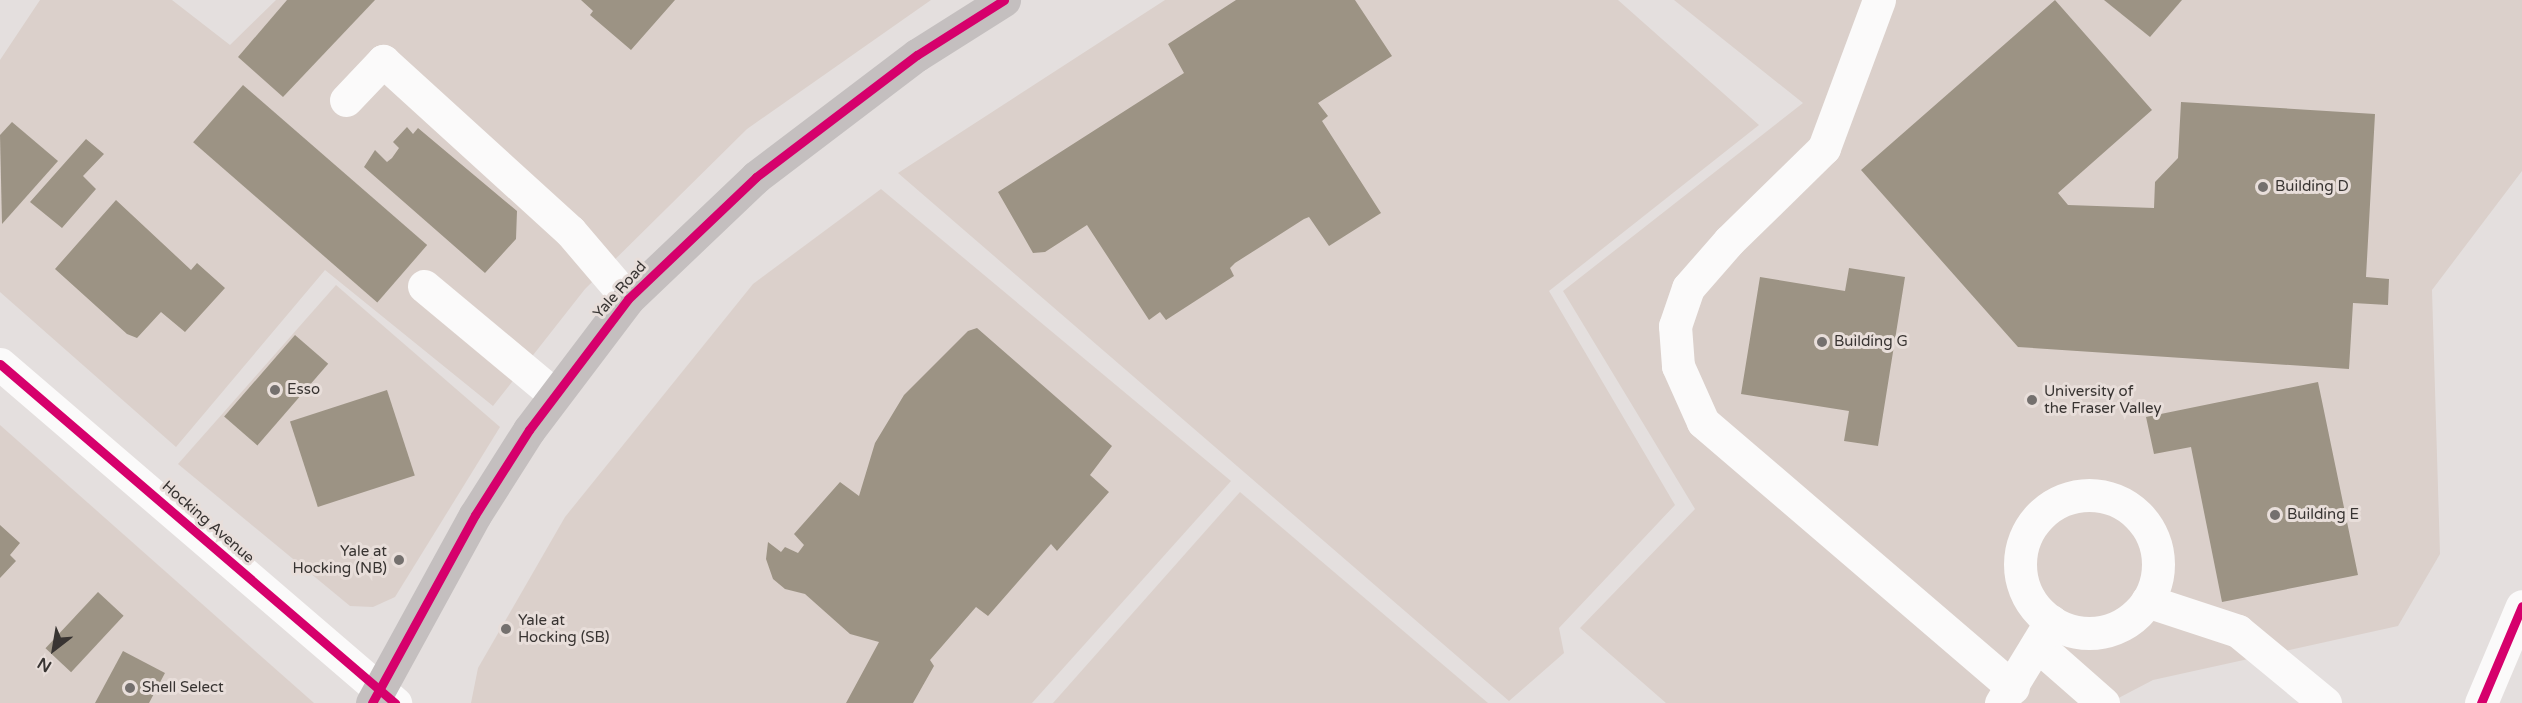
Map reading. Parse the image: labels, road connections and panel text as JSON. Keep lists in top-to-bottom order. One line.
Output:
{"streets":{"main road":["Yale Road"],"street":["Hocking Avenue"]},"crossings":[["Yale Road","Hocking Avenue"]],"places":["Building D","Building G","Esso","University of the Fraser Valley","Building E","Yale at Hocking (NB)","Yale at Hocking (SB)","Shell Select"],"north":"bottom left"}
